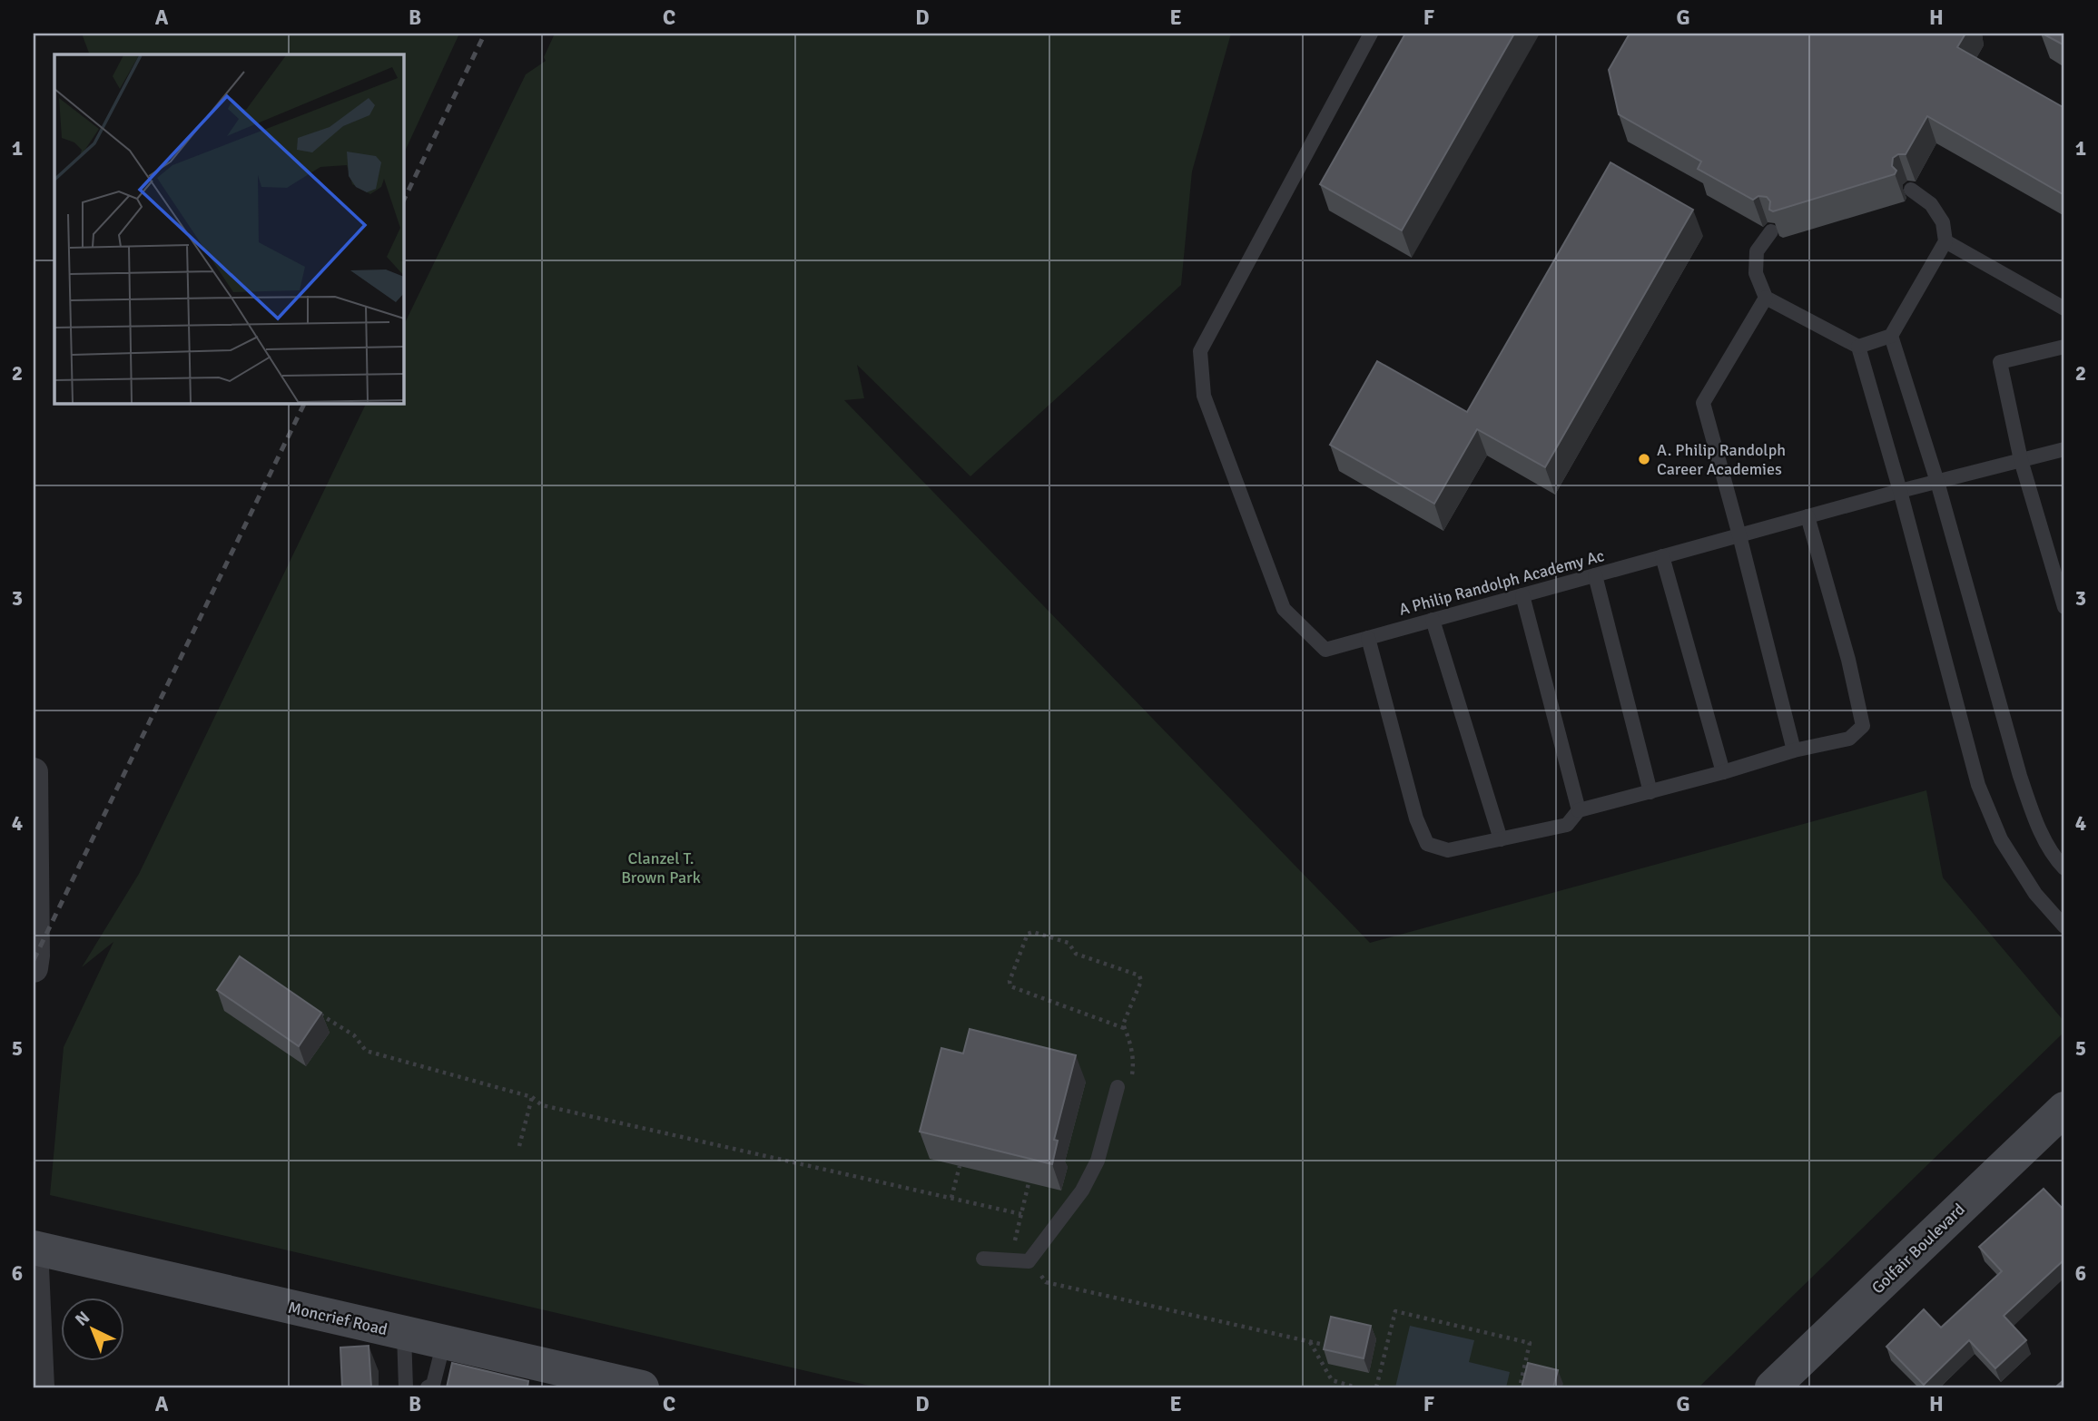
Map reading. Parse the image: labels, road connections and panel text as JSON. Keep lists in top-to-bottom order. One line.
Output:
{"streets":{"main road":["Golfair Boulevard","Moncrief Road"],"lane":["A Philip Randolph Academy Ac"]},"parks":["Clanzel T. Brown Park"],"places":["A. Philip Randolph Career Academies"],"north":"top left","grid":{"columns":["A","B","C","D","E","F","G","H"],"rows":["1","2","3","4","5","6"]}}
